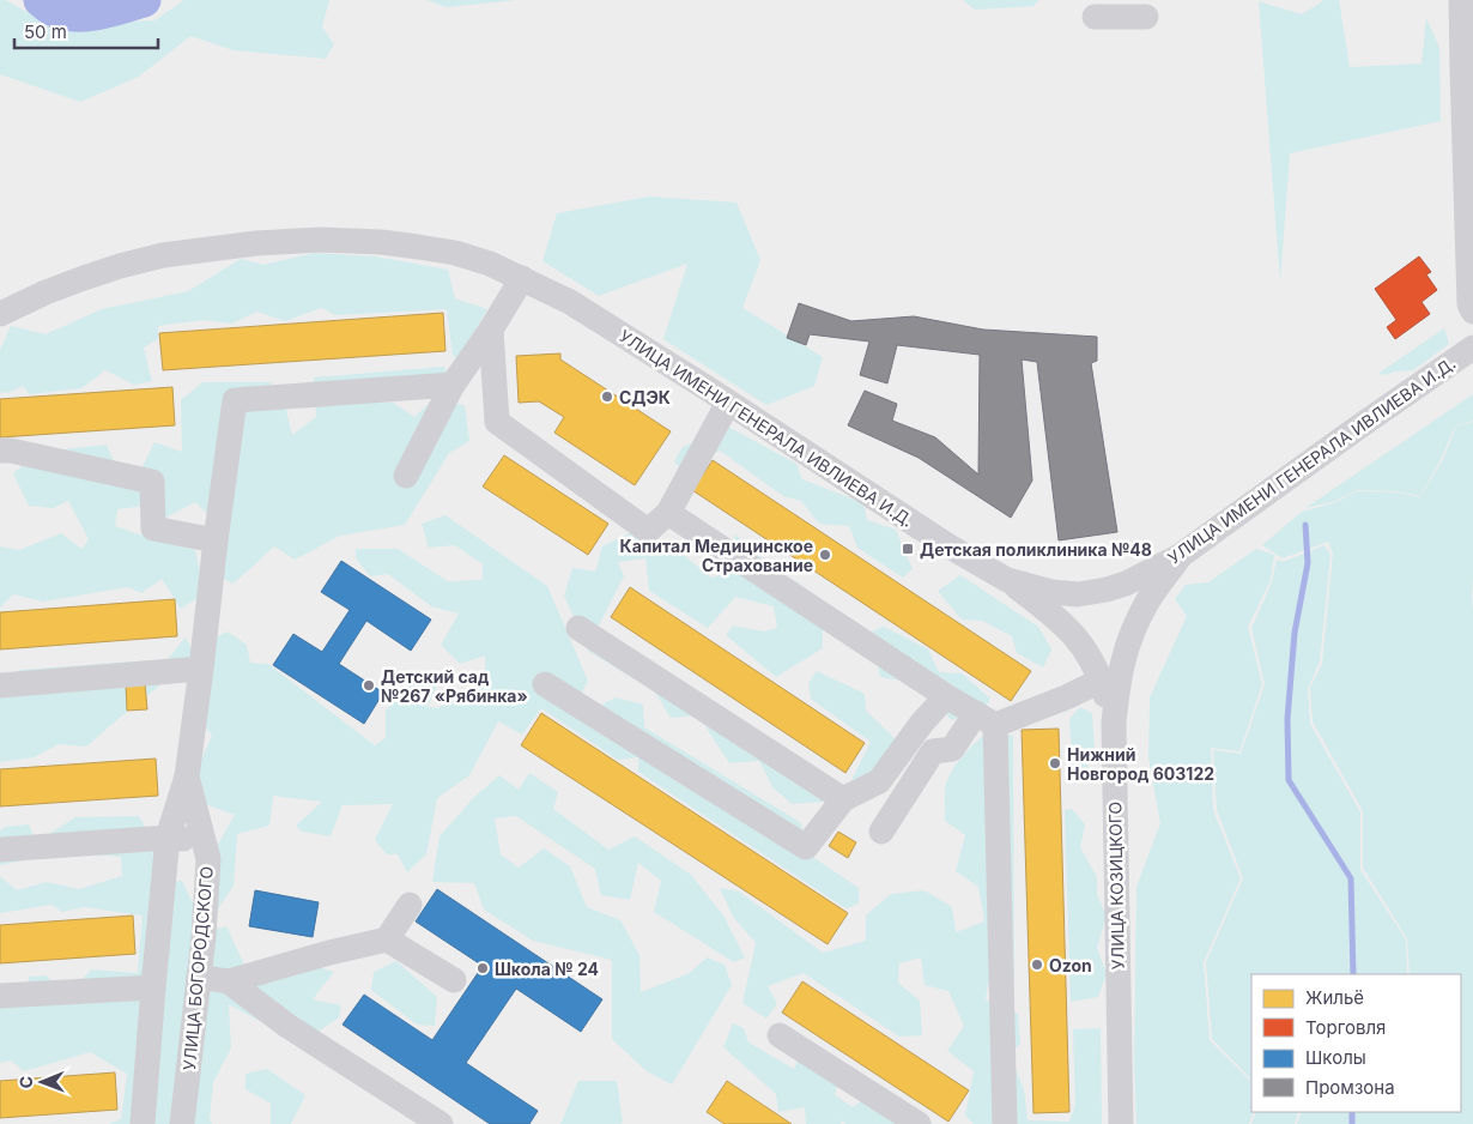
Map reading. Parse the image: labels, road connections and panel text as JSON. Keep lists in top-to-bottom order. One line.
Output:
{"streets":{"street":["УЛИЦА ИМЕНИ ГЕНЕРАЛА ИВЛИЕВА И.Д.","УЛИЦА КОЗИЦКОГО","УЛИЦА БОГОРОДСКОГО"]},"crossings":[["УЛИЦА ИМЕНИ ГЕНЕРАЛА ИВЛИЕВА И.Д.","УЛИЦА КОЗИЦКОГО"]],"places":{"other":["СДЭК","Капитал Медицинское Страхование","Детский сад №267 «Рябинка»","Нижний Новгород 603122","Ozon","Школа № 24"],"transit":["Детская поликлиника №48"]},"legend":["Жильё","Торговля","Школы","Промзона"],"scale_bar":"50 m","north":"left"}
